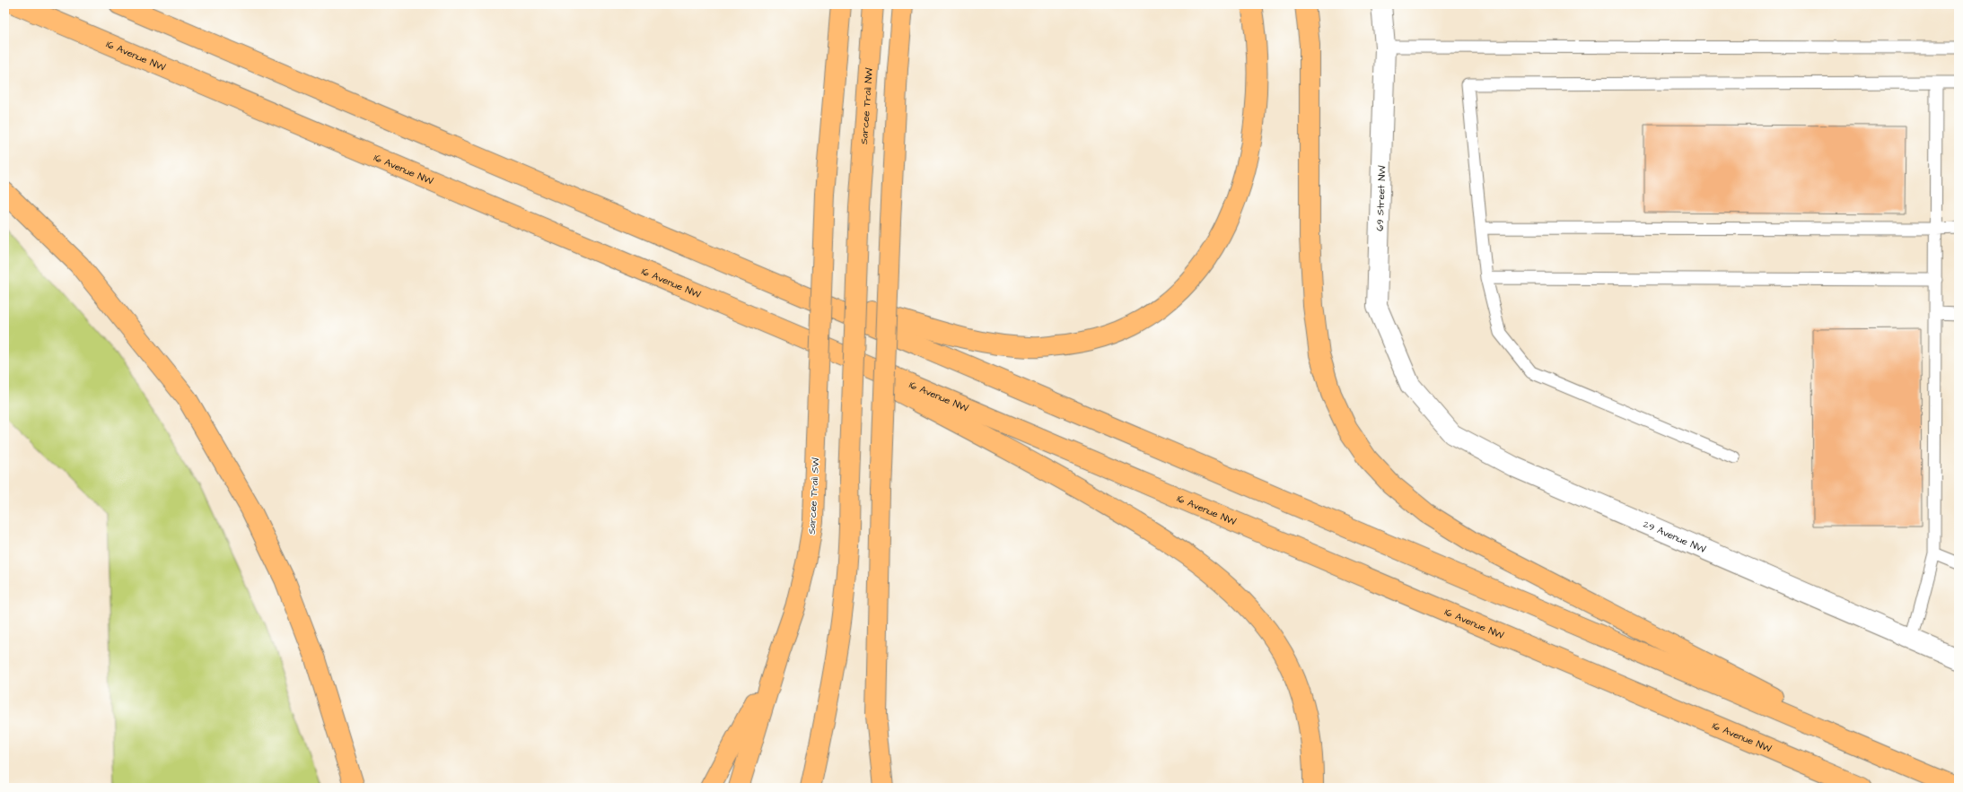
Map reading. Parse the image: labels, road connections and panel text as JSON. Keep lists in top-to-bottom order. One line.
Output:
{"streets":{"highway":["16 Avenue NW","Sarcee Trail NW","Sarcee Trail SW"],"street":["69 Street NW","29 Avenue NW"]},"crossings":[["69 Street NW","29 Avenue NW"]]}
